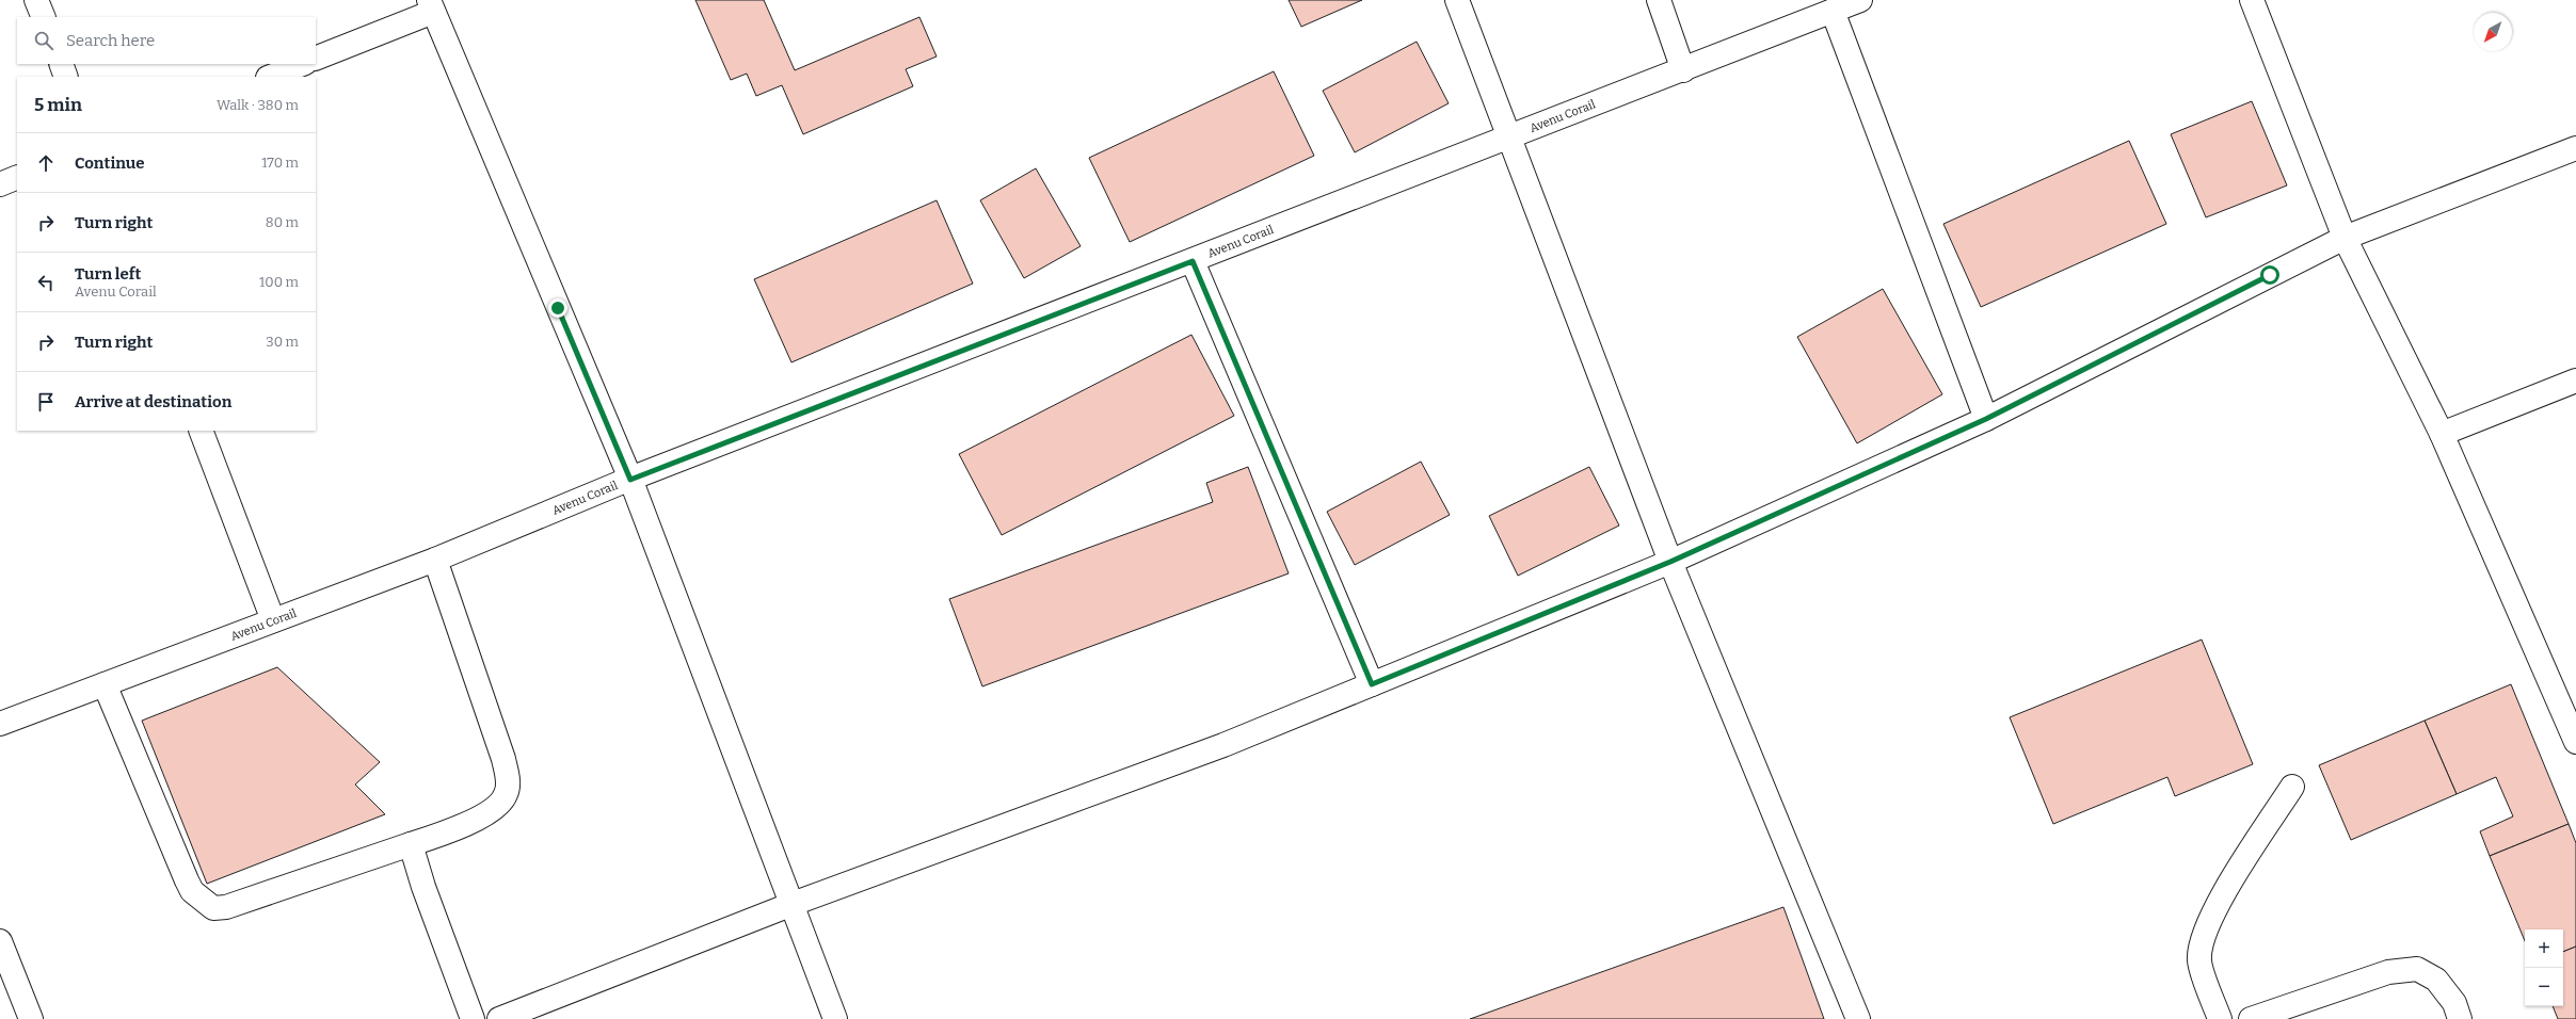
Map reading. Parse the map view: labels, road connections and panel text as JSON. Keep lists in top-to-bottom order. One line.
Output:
{"streets":{"street":["Avenu Corail"]},"north":"bottom left","page":{"search":"Search here","heading":["5 min","Walk · 380 m"],"list":[["Continue","170 m"],["Turn right","80 m"],["Turn left","Avenu Corail","100 m"],["Turn right","30 m"],"Arrive at destination"],"map_buttons":["+","−"]}}
